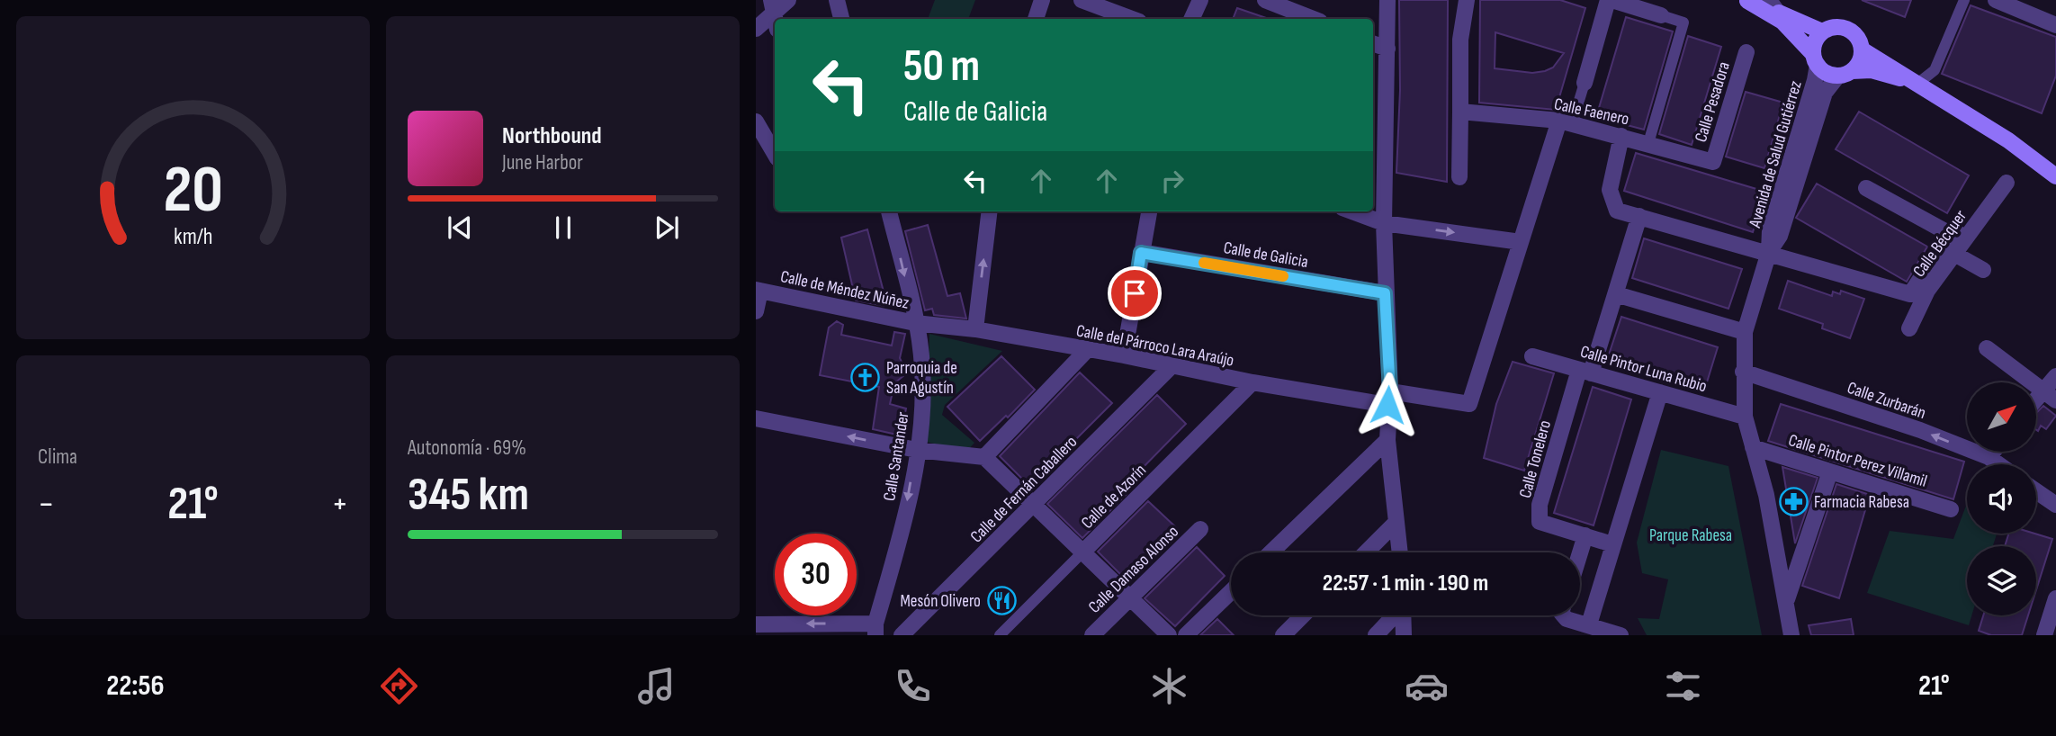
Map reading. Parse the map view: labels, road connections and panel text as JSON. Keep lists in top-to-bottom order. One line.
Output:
{"streets":{"street":["Calle Pesadora","Calle Faenero","Avenida de Salud Gutiérrez","Calle Bécquer","Calle de Galicia","Calle de Méndez Núñez","Calle del Párroco Lara Araújo","Calle Pintor Luna Rubio","Calle Zurbarán","Calle Santander","Calle Tonelero","Calle Pintor Perez Villamil","Calle de Fernán Caballero","Calle de Azorín","Calle Damaso Alonso"]},"crossings":[["Calle Pesadora","Calle Faenero"],["Avenida de Salud Gutiérrez","Calle Pintor Luna Rubio"],["Avenida de Salud Gutiérrez","Calle Zurbarán"],["Avenida de Salud Gutiérrez","Calle Pintor Perez Villamil"],["Calle de Méndez Núñez","Calle del Párroco Lara Araújo"],["Calle de Méndez Núñez","Calle Santander"],["Calle del Párroco Lara Araújo","Calle Santander"],["Calle del Párroco Lara Araújo","Calle de Fernán Caballero"],["Calle del Párroco Lara Araújo","Calle de Azorín"],["Calle Pintor Luna Rubio","Calle Tonelero"]],"one_way":["Calle Zurbarán"],"parks":["Parque Rabesa"],"places":{"church":["Parroquia de San Agustín"],"pharmacy":["Farmacia Rabesa"],"restaurant":["Mesón Olivero"]},"north":"top right","page":{"turn":["50 m","Calle de Galicia"],"song":["Northbound","June Harbor"],"tile":["Clima",["Autonomía · 69%","345 km"]],"heat":["−","21°","+"],"limit":"30","trip":"22:57 · 1 min · 190 m","tabs":["22:56","21°"],"gauge":["20","km/h"]}}
